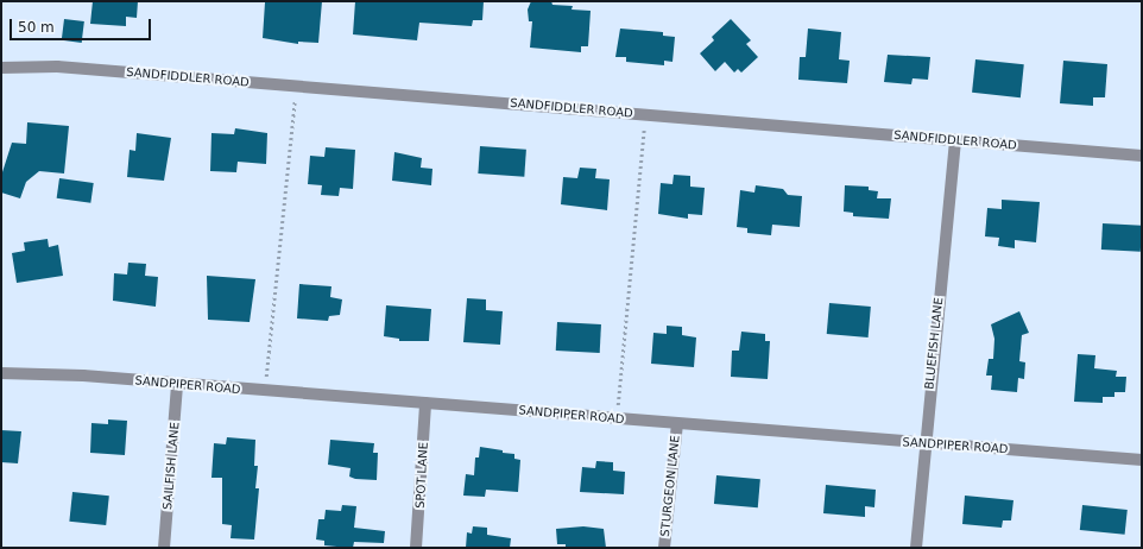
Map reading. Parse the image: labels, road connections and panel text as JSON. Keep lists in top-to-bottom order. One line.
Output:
{"streets":{"street":["SANDFIDDLER ROAD","BLUEFISH LANE","SANDPIPER ROAD","SAILFISH LANE","SPOT LANE","STURGEON LANE"]},"crossings":[["SANDFIDDLER ROAD","BLUEFISH LANE"],["BLUEFISH LANE","SANDPIPER ROAD"],["SANDPIPER ROAD","SAILFISH LANE"],["SANDPIPER ROAD","SPOT LANE"],["SANDPIPER ROAD","STURGEON LANE"]],"scale_bar":"50 m"}
